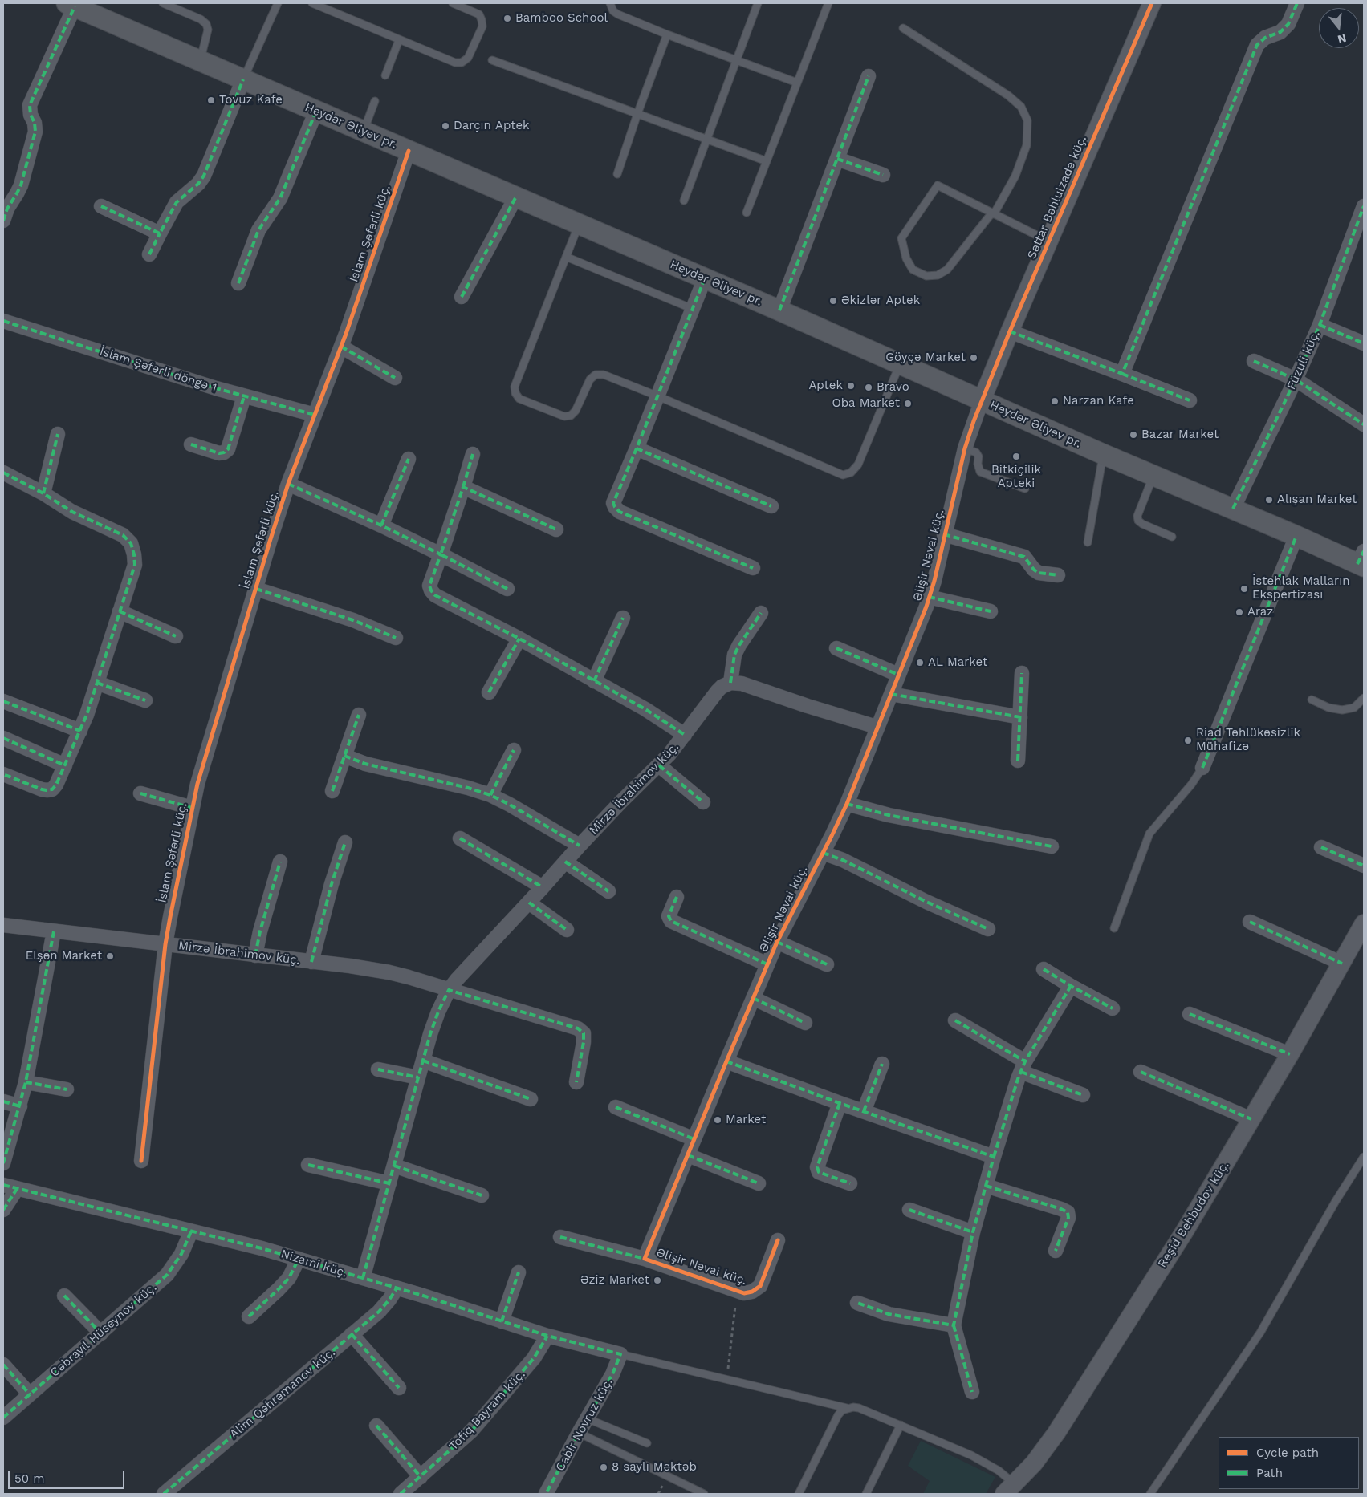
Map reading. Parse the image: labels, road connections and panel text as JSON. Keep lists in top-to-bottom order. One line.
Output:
{"streets":{"main road":["Heydər Əliyev pr."],"street":["Səttar Bəhlulzadə küç.","İslam Şəfərli küç.","Füzuli küç.","İslam Şəfərli döngə 1","Əlişir Nəvai küç.","Mirzə İbrahimov küç.","Rəşid Behbudov küç.","Nizami küç.","Cəbrayıl Hüseynov küç.","Alim Qəhrəmanov küç.","Tofiq Bayram küç.","Cabir Novruz küç."]},"crossings":[["Heydər Əliyev pr.","Səttar Bəhlulzadə küç."],["Heydər Əliyev pr.","İslam Şəfərli küç."],["Heydər Əliyev pr.","Füzuli küç."],["Heydər Əliyev pr.","Əlişir Nəvai küç."],["Səttar Bəhlulzadə küç.","Əlişir Nəvai küç."],["İslam Şəfərli küç.","İslam Şəfərli döngə 1"],["İslam Şəfərli küç.","Mirzə İbrahimov küç."],["Mirzə İbrahimov küç.","Nizami küç."],["Nizami küç.","Cəbrayıl Hüseynov küç."],["Nizami küç.","Alim Qəhrəmanov küç."],["Nizami küç.","Tofiq Bayram küç."],["Nizami küç.","Cabir Novruz küç."]],"places":["Bamboo School","Tovuz Kafe","Darçın Aptek","Əkizlər Aptek","Göyçə Market","Aptek","Bravo","Narzan Kafe","Oba Market","Bazar Market","Bitkiçilik Apteki","Alışan Market","İstehlak Malların Ekspertizası","Araz","AL Market","Riad Təhlükəsizlik Mühafizə","Elşən Market","Market","Əziz Market","8 saylı Məktəb"],"legend":["Cycle path","Path"],"scale_bar":"50 m","north":"bottom"}
